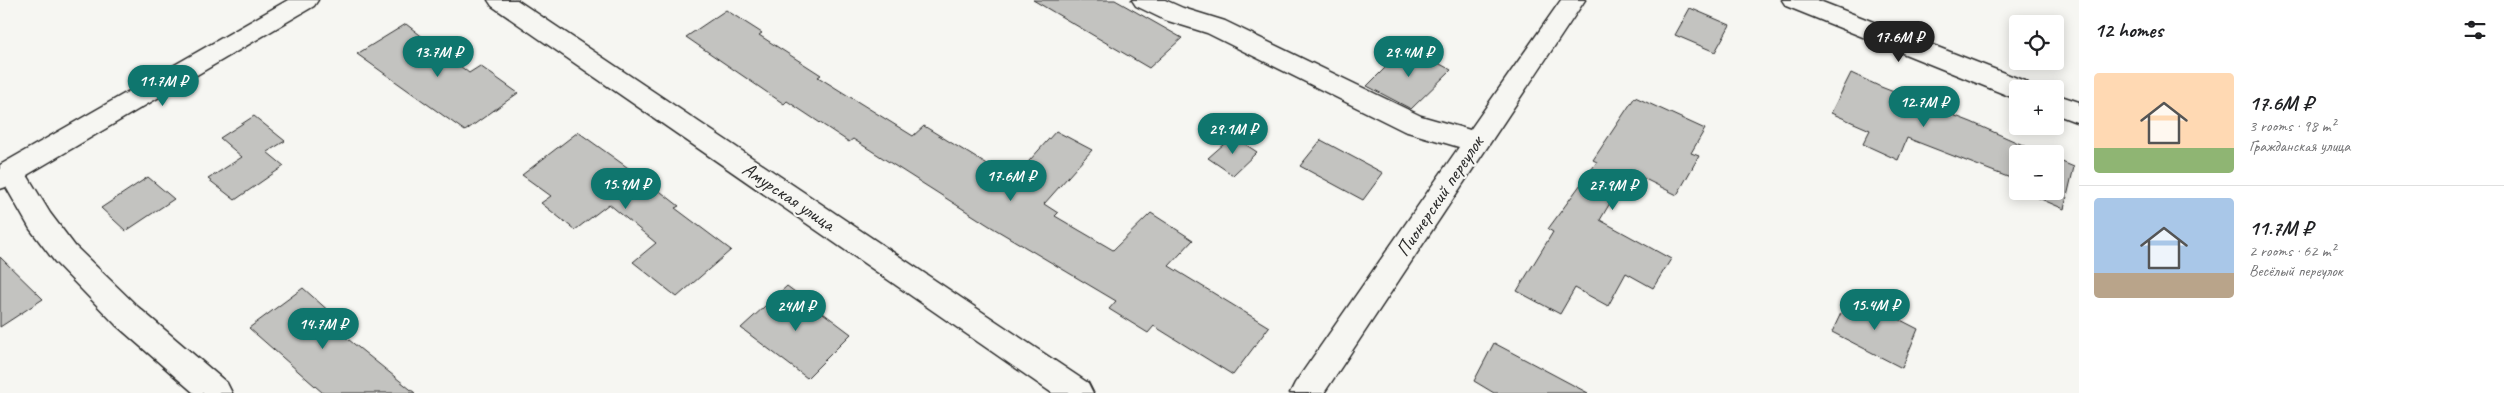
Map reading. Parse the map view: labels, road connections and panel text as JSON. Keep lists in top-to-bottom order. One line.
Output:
{"streets":{"street":["Амурская улица","Пионерский переулок"]},"page":{"heading":"12 homes","map_buttons":["+","−"],"price":["17.6M ₽","13.7M ₽","29.4M ₽","11.7M ₽","12.7M ₽","29.1M ₽","17.6M ₽","15.9M ₽","27.9M ₽","15.4M ₽","24M ₽","14.7M ₽"],"list":[{"name":"17.6M ₽","note":"3 rooms · 98 m² · Гражданская улица"},{"name":"11.7M ₽","note":"2 rooms · 62 m² · Весёлый переулок"}]}}
